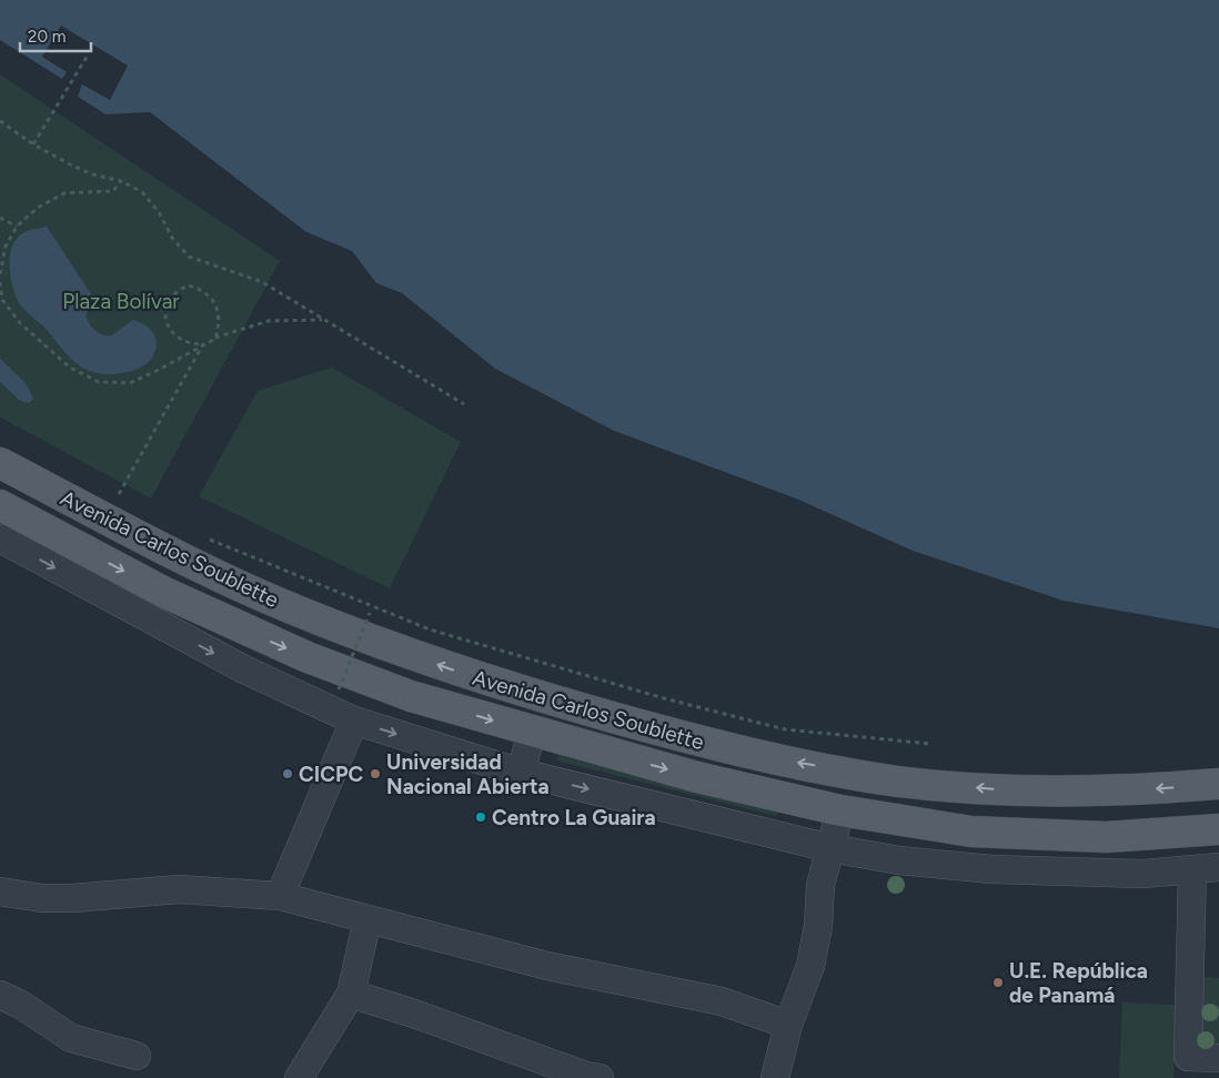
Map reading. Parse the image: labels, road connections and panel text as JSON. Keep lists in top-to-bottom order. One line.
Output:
{"streets":{"main road":["Avenida Carlos Soublette"]},"parks":["Plaza Bolívar"],"places":["CICPC","Universidad Nacional Abierta","Centro La Guaira","U.E. República de Panamá"],"scale_bar":"20 m"}
